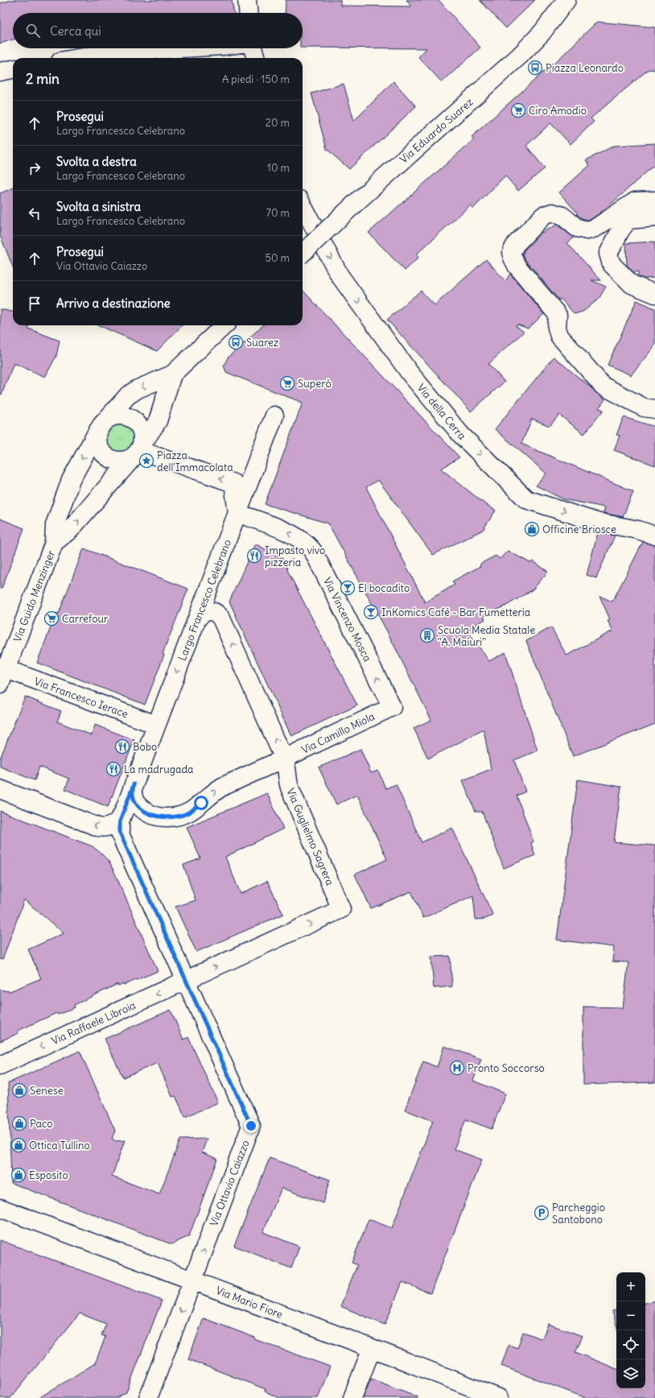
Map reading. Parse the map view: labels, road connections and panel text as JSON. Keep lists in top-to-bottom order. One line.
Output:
{"streets":{"street":["Via Eduardo Suarez","Via della Cerra","Via Guido Menzinger","Largo Francesco Celebrano","Via Vincenzo Mosca","Via Francesco Ierace","Via Camillo Miola","Via Guglielmo Sagrera","Via Raffaele Libroia","Via Ottavio Caiazzo","Via Mario Fiore"]},"crossings":[["Via Guido Menzinger","Via Francesco Ierace"],["Largo Francesco Celebrano","Via Vincenzo Mosca"],["Largo Francesco Celebrano","Via Francesco Ierace"],["Largo Francesco Celebrano","Via Camillo Miola"],["Largo Francesco Celebrano","Via Guglielmo Sagrera"],["Largo Francesco Celebrano","Via Raffaele Libroia"],["Largo Francesco Celebrano","Via Ottavio Caiazzo"],["Via Vincenzo Mosca","Via Camillo Miola"],["Via Camillo Miola","Via Guglielmo Sagrera"],["Via Guglielmo Sagrera","Via Raffaele Libroia"],["Via Guglielmo Sagrera","Via Ottavio Caiazzo"],["Via Raffaele Libroia","Via Ottavio Caiazzo"],["Via Ottavio Caiazzo","Via Mario Fiore"]],"one_way":["Via della Cerra","Via Vincenzo Mosca","Via Raffaele Libroia"],"places":{"bus stop":["Piazza Leonardo","Suarez"],"supermarket":["Ciro Amodio","Superò","Carrefour"],"place":["Piazza dell'Immacolata"],"shop":["Officine Briosce","Senese","Paco","Ottica Tullino","Esposito"],"restaurant":["Impasto vivo pizzeria","Bobo","La madrugada"],"bar":["El bocadito","InKomics Café - Bar Fumetteria"],"building":["Scuola Media Statale ''A. Maiuri''"],"hospital":["Pronto Soccorso"],"parking":["Parcheggio Santobono"]},"page":{"search":"Cerca qui","heading":["2 min","A piedi · 150 m"],"list":[["Prosegui","Largo Francesco Celebrano","20 m"],["Svolta a destra","Largo Francesco Celebrano","10 m"],["Svolta a sinistra","Largo Francesco Celebrano","70 m"],["Prosegui","Via Ottavio Caiazzo","50 m"],"Arrivo a destinazione"],"map_buttons":["+","−"]}}
